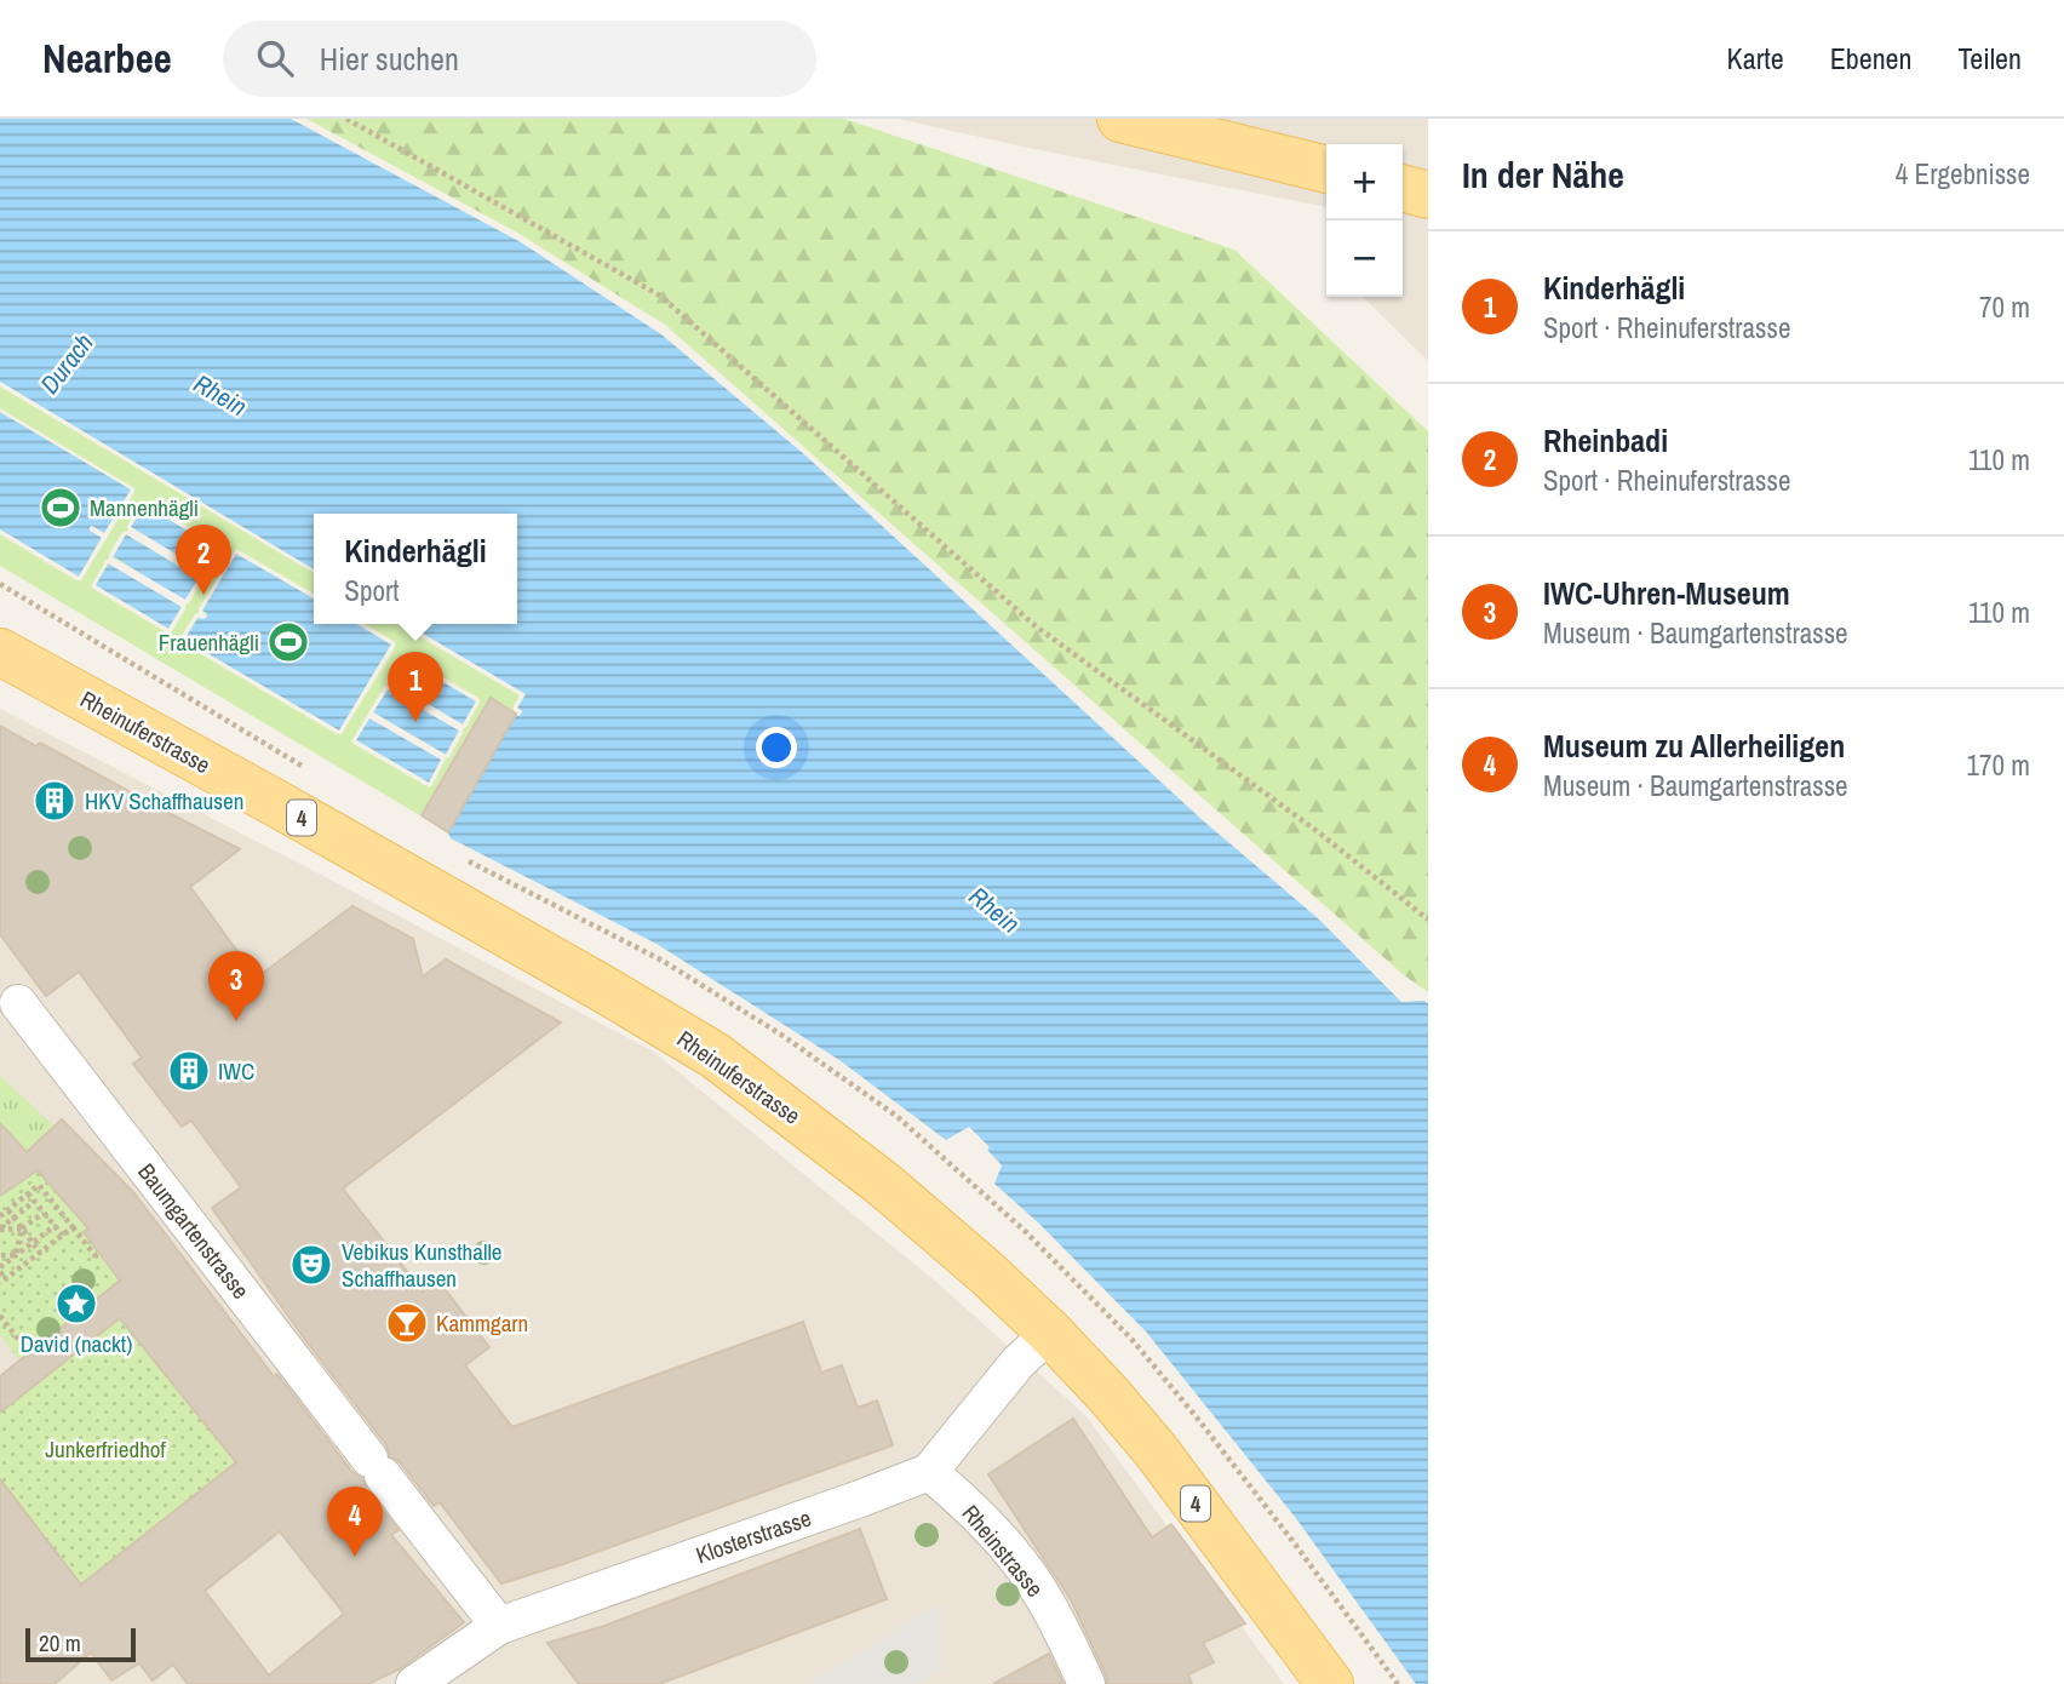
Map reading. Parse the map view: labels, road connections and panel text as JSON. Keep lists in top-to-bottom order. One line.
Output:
{"streets":{"main road":["Rheinuferstrasse","4"],"street":["Baumgartenstrasse","Klosterstrasse","Rheinstrasse"]},"crossings":[["Baumgartenstrasse","Klosterstrasse"],["Klosterstrasse","Rheinstrasse"]],"water":["Durach","Rhein"],"parks":["Junkerfriedhof"],"places":{"sports":["Mannenhägli","Frauenhägli"],"building":["HKV Schaffhausen","IWC"],"theatre":["Vebikus Kunsthalle Schaffhausen"],"place":["David (nackt)"],"bar":["Kammgarn"]},"scale_bar":"20 m","page":{"header":"Nearbee","search":"Hier suchen","nav":["Karte","Ebenen","Teilen"],"heading":["In der Nähe","4 Ergebnisse"],"map_buttons":["+","−"],"list":[{"mark":"1","name":"Kinderhägli","note":"Sport · Rheinuferstrasse","value":"70 m"},{"mark":"2","name":"Rheinbadi","note":"Sport · Rheinuferstrasse","value":"110 m"},{"mark":"3","name":"IWC-Uhren-Museum","note":"Museum · Baumgartenstrasse","value":"110 m"},{"mark":"4","name":"Museum zu Allerheiligen","note":"Museum · Baumgartenstrasse","value":"170 m"}],"popup":["Kinderhägli","Sport"],"pins":["2","1","3","4"],"scale":"20 m"}}
